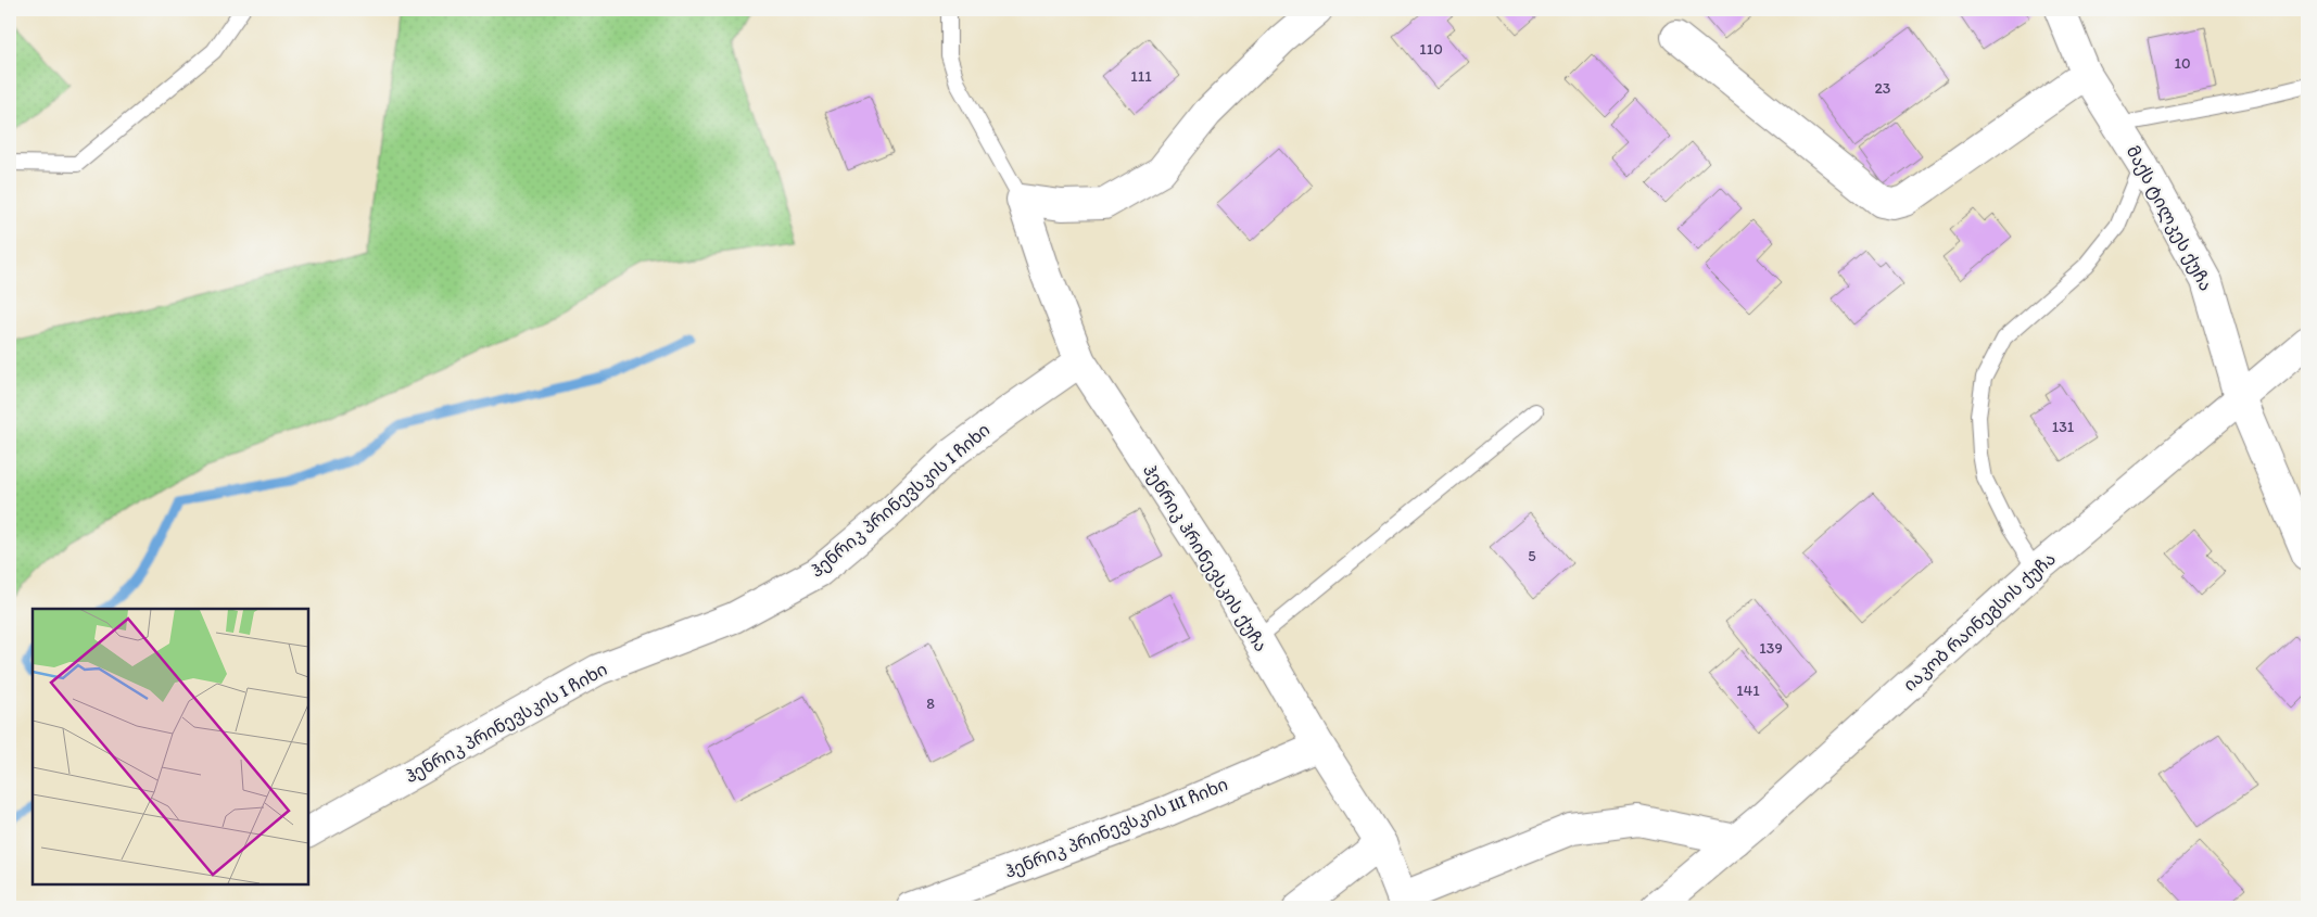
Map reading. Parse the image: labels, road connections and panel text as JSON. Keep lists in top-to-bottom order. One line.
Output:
{"streets":{"street":["მაქს ტილკეს ქუჩა","ჰენრიკ პრინევსკის I ჩიხი","ჰენრიკ ჰრინევსკის ქუჩა","იაკობ რაინეგსის ქუჩა","ჰენრიკ პრინევსკის III ჩიხი"]},"crossings":[["მაქს ტილკეს ქუჩა","იაკობ რაინეგსის ქუჩა"],["ჰენრიკ პრინევსკის I ჩიხი","ჰენრიკ ჰრინევსკის ქუჩა"],["ჰენრიკ ჰრინევსკის ქუჩა","ჰენრიკ პრინევსკის III ჩიხი"]],"house_numbers":["110","10","111","23","131","5","139","141","8"]}
